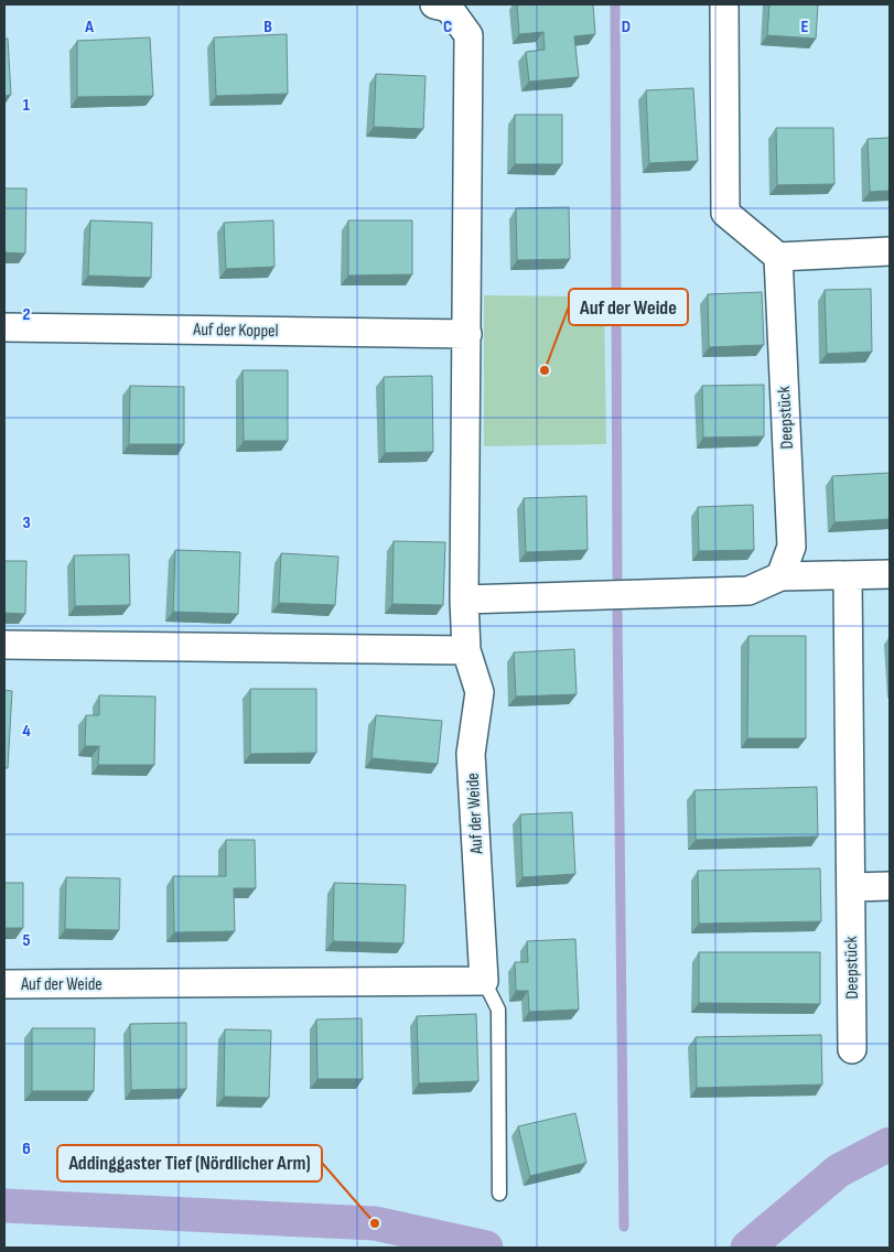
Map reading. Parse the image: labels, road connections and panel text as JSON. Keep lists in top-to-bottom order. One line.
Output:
{"streets":{"street":["Auf der Koppel","Deepstück","Auf der Weide"]},"crossings":[["Auf der Koppel","Auf der Weide"]],"places":["Auf der Weide","Addinggaster Tief (Nördlicher Arm)"],"grid":{"columns":["A","B","C","D","E"],"rows":["1","2","3","4","5","6"]}}
